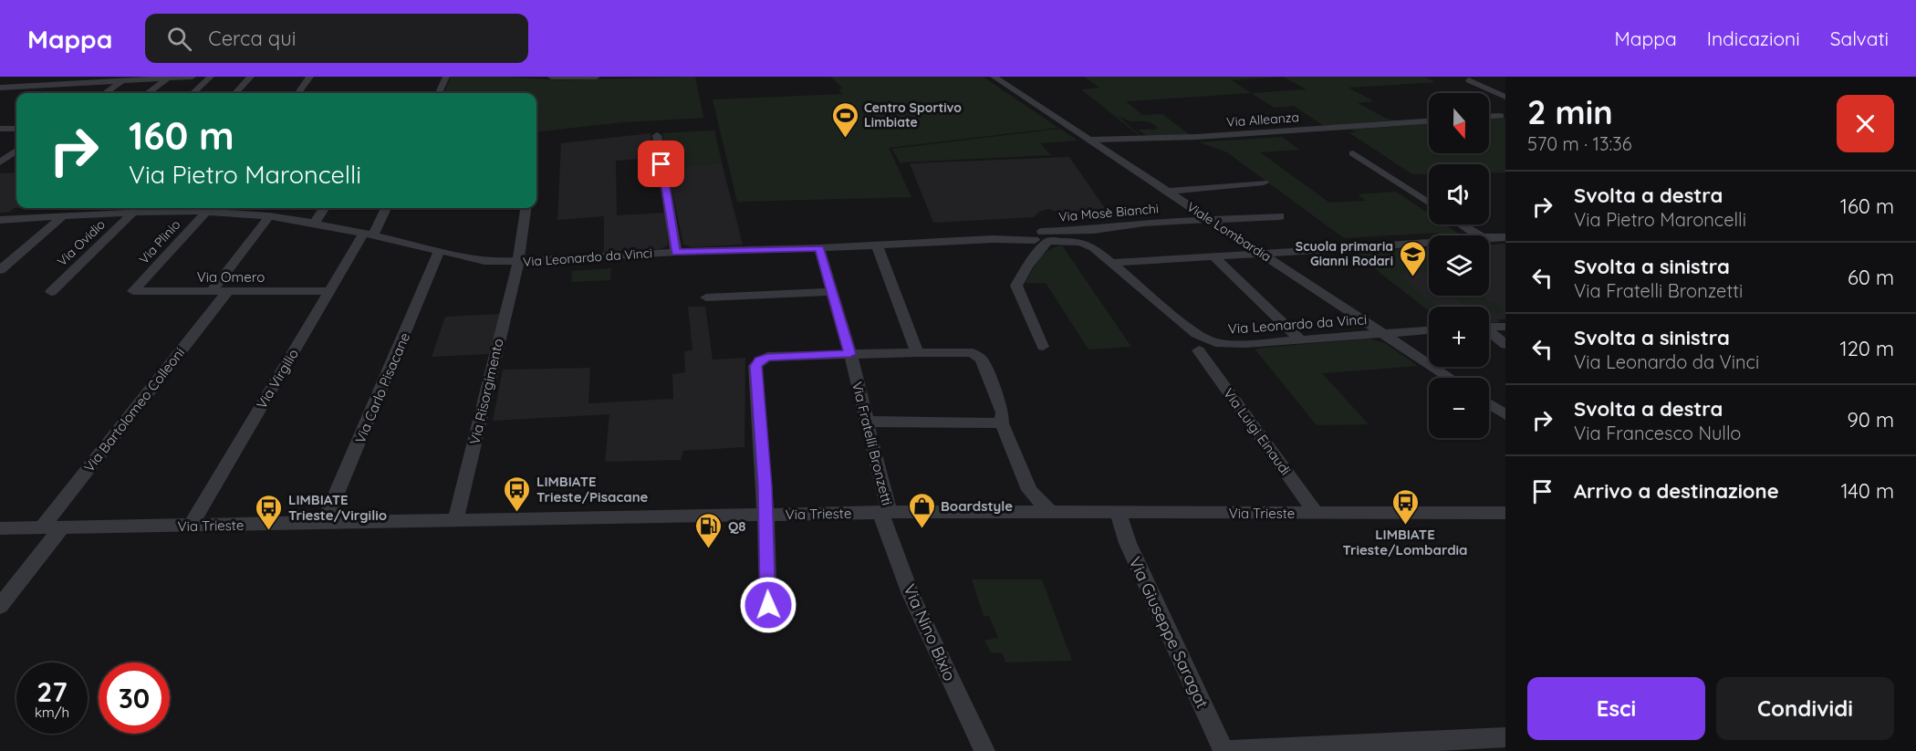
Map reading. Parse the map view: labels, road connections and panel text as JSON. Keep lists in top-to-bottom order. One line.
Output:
{"streets":{"street":["Via Alleanza","Via Mosè Bianchi","Viale Lombardia","Via Plinio","Via Ovidio","Via Leonardo da Vinci","Via Omero","Via Virgilio","Via Carlo Pisacane","Via Risorgimento","Via Bartolomeo Colleoni","Via Luigi Einaudi","Via Fratelli Bronzetti","Via Trieste","Via Nino Bixio","Via Giuseppe Saragat"]},"crossings":[["Via Alleanza","Viale Lombardia"],["Via Mosè Bianchi","Viale Lombardia"],["Via Mosè Bianchi","Via Leonardo da Vinci"],["Viale Lombardia","Via Leonardo da Vinci"],["Via Plinio","Via Leonardo da Vinci"],["Via Plinio","Via Omero"],["Via Ovidio","Via Leonardo da Vinci"],["Via Leonardo da Vinci","Via Virgilio"],["Via Leonardo da Vinci","Via Carlo Pisacane"],["Via Leonardo da Vinci","Via Risorgimento"],["Via Leonardo da Vinci","Via Fratelli Bronzetti"],["Via Omero","Via Virgilio"],["Via Omero","Via Bartolomeo Colleoni"],["Via Virgilio","Via Trieste"],["Via Carlo Pisacane","Via Trieste"],["Via Risorgimento","Via Trieste"],["Via Bartolomeo Colleoni","Via Trieste"],["Via Luigi Einaudi","Via Trieste"],["Via Fratelli Bronzetti","Via Trieste"],["Via Fratelli Bronzetti","Via Nino Bixio"],["Via Trieste","Via Nino Bixio"],["Via Trieste","Via Giuseppe Saragat"]],"places":{"sports":["Centro Sportivo Limbiate"],"school or university":["Scuola primaria Gianni Rodari"],"bus stop":["LIMBIATE Trieste/Pisacane","LIMBIATE Trieste/Lombardia","LIMBIATE Trieste/Virgilio"],"shop":["Boardstyle"],"fuel station":["Q8"]},"north":"bottom","page":{"header":"Mappa","search":"Cerca qui","nav":["Mappa","Indicazioni","Salvati"],"heading":["2 min","570 m · 13:36"],"map_buttons":["+","−"],"turn":["160 m","Via Pietro Maroncelli"],"list":[{"name":"Svolta a destra","note":"Via Pietro Maroncelli","value":"160 m"},{"name":"Svolta a sinistra","note":"Via Fratelli Bronzetti","value":"60 m"},{"name":"Svolta a sinistra","note":"Via Leonardo da Vinci","value":"120 m"},{"name":"Svolta a destra","note":"Via Francesco Nullo","value":"90 m"},{"name":"Arrivo a destinazione","value":"140 m"}],"speed":"27 km/h","limit":"30","buttons":["Esci","Condividi"]}}
